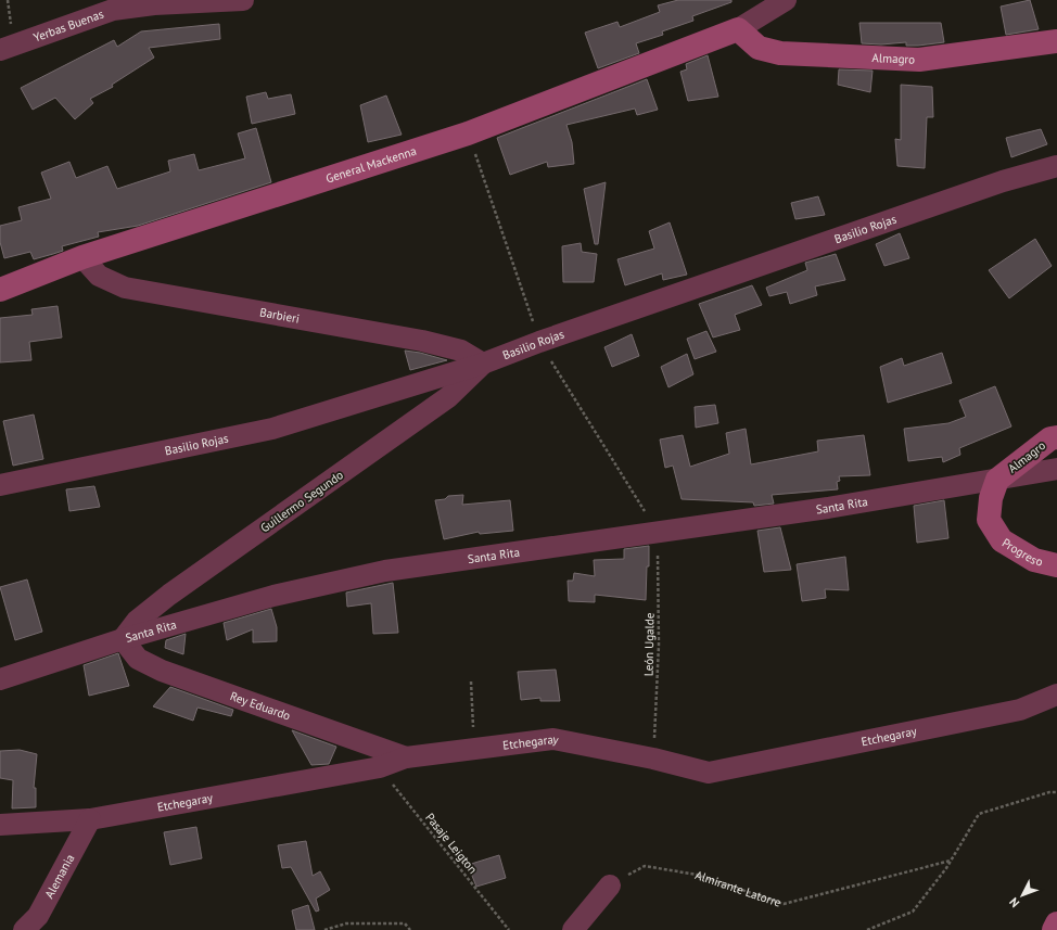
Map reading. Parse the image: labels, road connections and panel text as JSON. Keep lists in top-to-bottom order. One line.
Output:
{"streets":{"street":["Yerbas Buenas","Almagro","General Mackenna","Basilio Rojas","Barbieri","Guillermo Segundo","Santa Rita","Progreso","Rey Eduardo","Etchegaray","Alemania"],"path":["León Ugalde","Pasaje Leigton","Almirante Latorre"]},"crossings":[["Almagro","General Mackenna"],["Almagro","Santa Rita"],["Almagro","Progreso"],["General Mackenna","Barbieri"],["Basilio Rojas","Barbieri"],["Basilio Rojas","Guillermo Segundo"],["Barbieri","Guillermo Segundo"],["Guillermo Segundo","Santa Rita"],["Guillermo Segundo","Rey Eduardo"],["Santa Rita","Progreso"],["Santa Rita","León Ugalde"],["Santa Rita","Rey Eduardo"],["León Ugalde","Etchegaray"],["Rey Eduardo","Etchegaray"],["Etchegaray","Pasaje Leigton"],["Etchegaray","Alemania"]],"north":"bottom left"}
